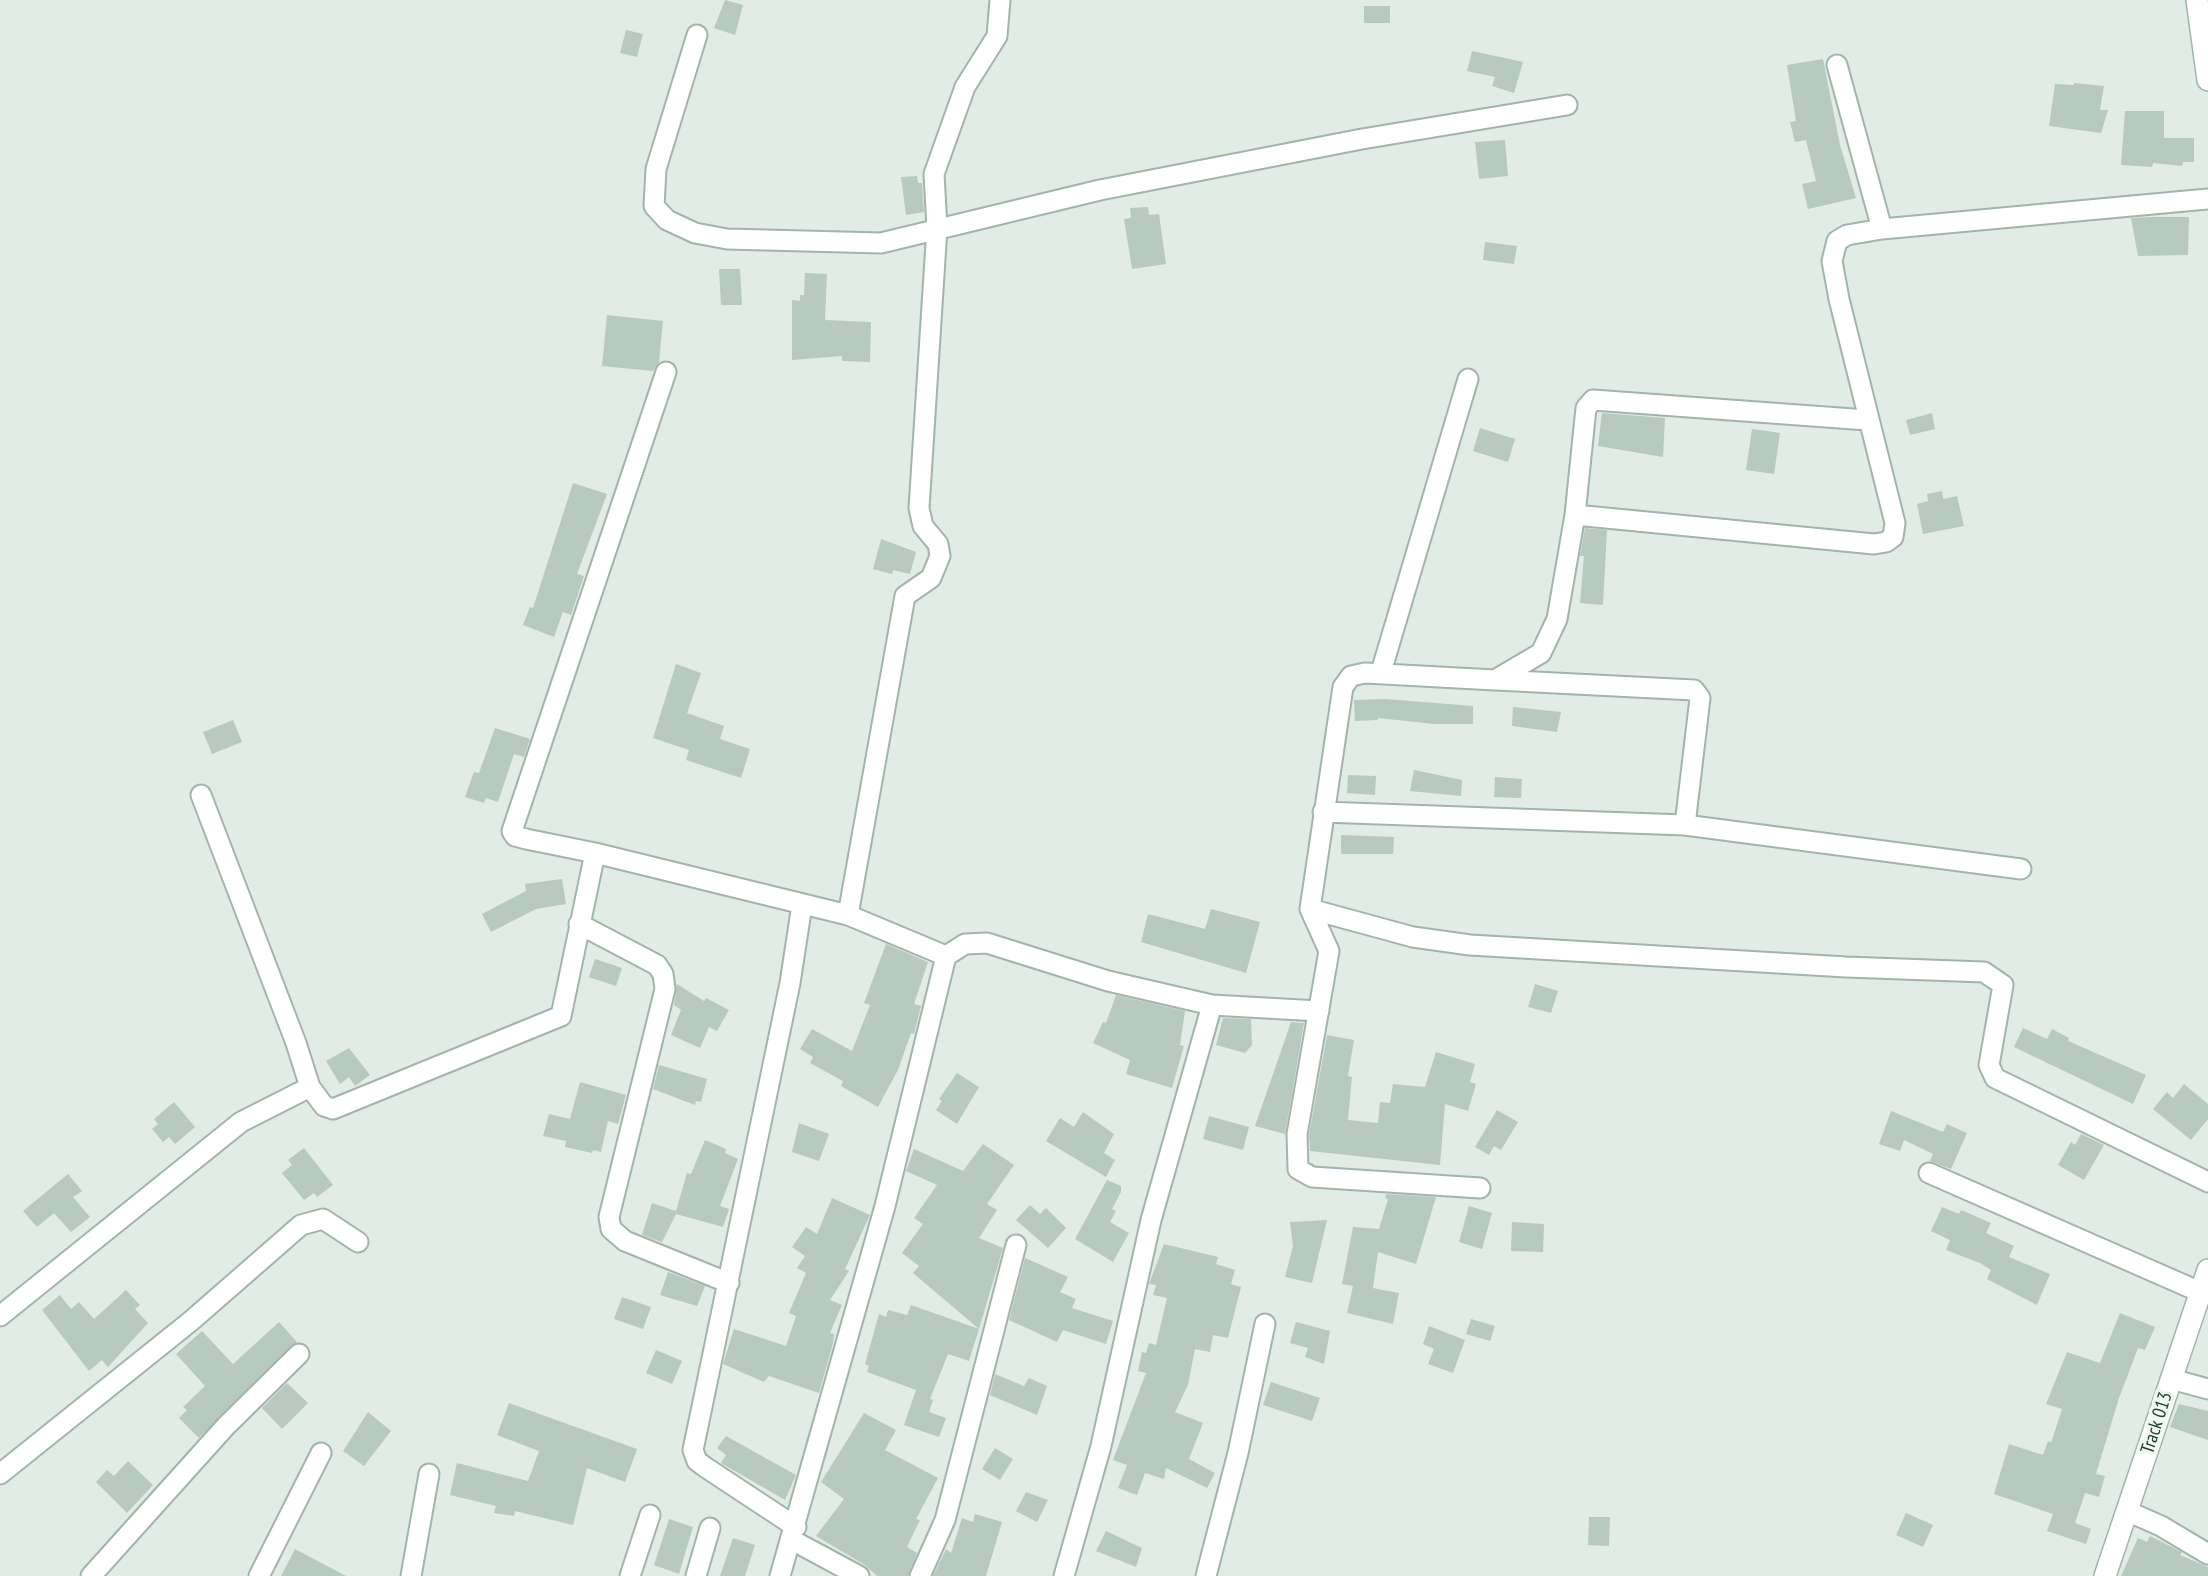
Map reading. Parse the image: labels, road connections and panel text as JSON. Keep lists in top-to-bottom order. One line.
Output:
{"streets":{"street":["Track 013"]}}
